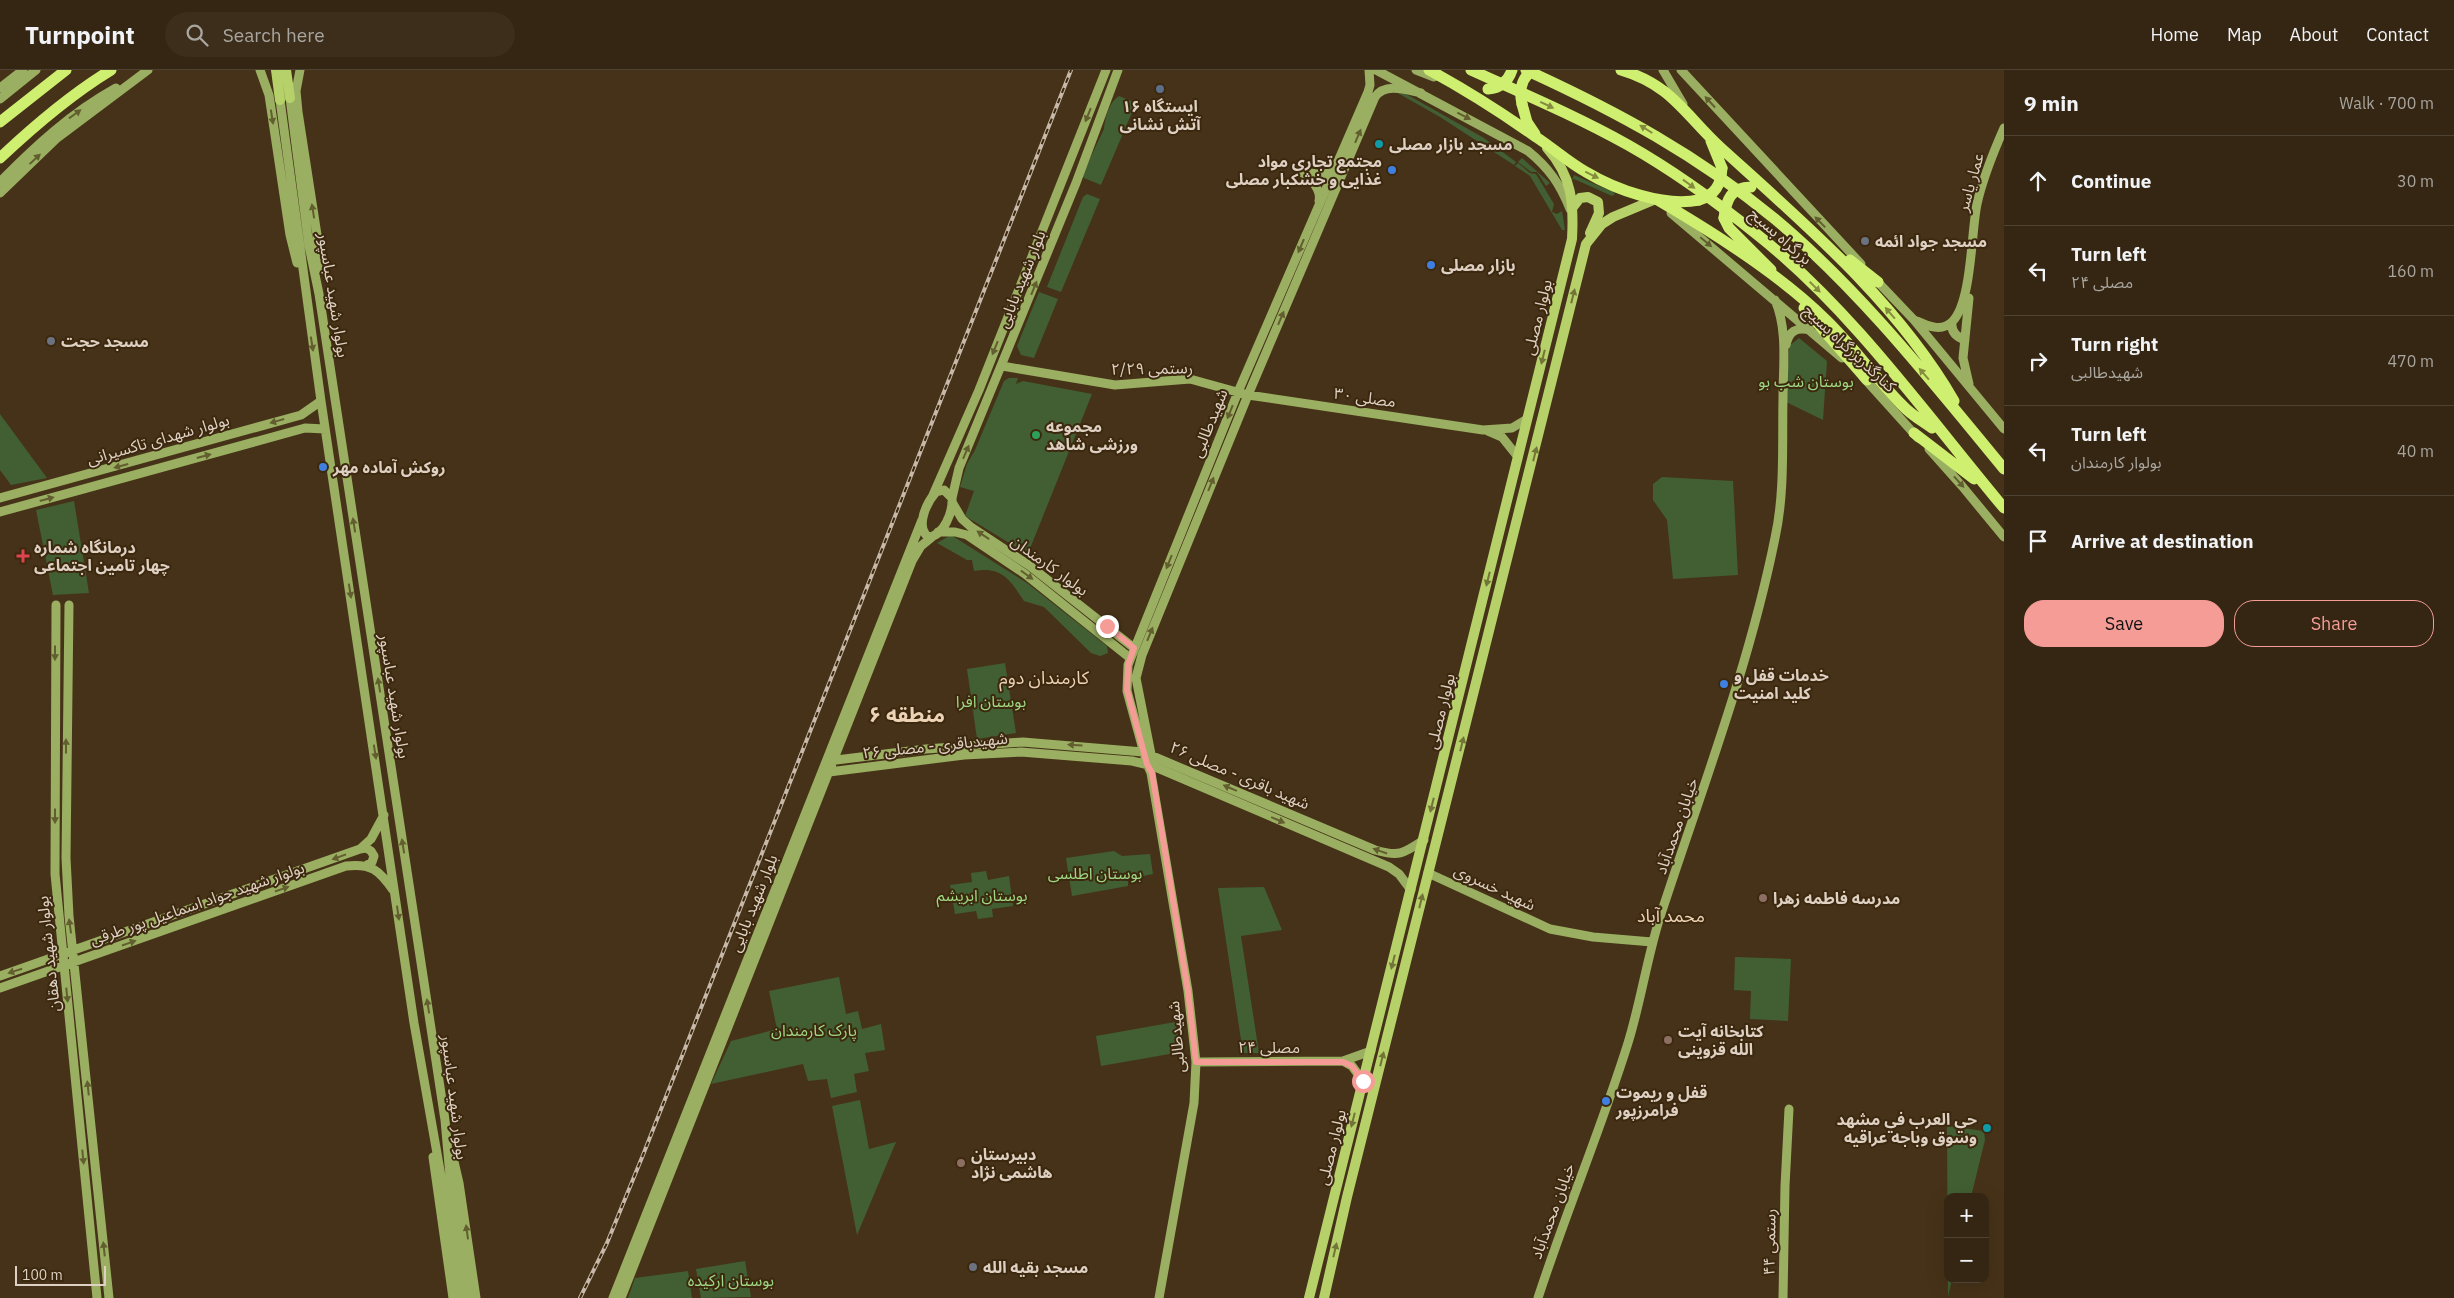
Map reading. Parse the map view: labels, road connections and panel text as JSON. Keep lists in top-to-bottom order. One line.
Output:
{"streets":{"highway":["بزرگراه بسیج"],"main road":["بولوار مصلی"],"street":["عمار یاسر","بلوار شهید بابایی","بولوار شهید عباسپور","کنارگذربزرگراه بسیج","رستمی ۲/۲۹","مصلی ۳۰","شهیدطالبی","بولوار شهدای تاکسیرانی","بولوار کارمندان","شهیدباقری - مصلی ۲۶","شهید باقری - مصلی ۲۶","خیابان محمدآباد","شهید خسروی","بولوار شهید جواد اسماعیل پور طرقی","بولوار شهید دهقان","مصلی ۲۴","رستمی ۴۴"]},"crossings":[["بلوار شهید بابایی","رستمی ۲/۲۹"],["بلوار شهید بابایی","بولوار کارمندان"],["بلوار شهید بابایی","شهیدباقری - مصلی ۲۶"],["بلوار شهید بابایی","شهید باقری - مصلی ۲۶"],["بولوار شهید عباسپور","بولوار شهدای تاکسیرانی"],["بولوار شهید عباسپور","بولوار شهید جواد اسماعیل پور طرقی"],["بولوار مصلی","کنارگذربزرگراه بسیج"],["بولوار مصلی","شهیدباقری - مصلی ۲۶"],["بولوار مصلی","شهید باقری - مصلی ۲۶"],["بولوار مصلی","شهید خسروی"],["کنارگذربزرگراه بسیج","خیابان محمدآباد"],["رستمی ۲/۲۹","مصلی ۳۰"],["رستمی ۲/۲۹","شهیدطالبی"],["مصلی ۳۰","شهیدطالبی"],["شهیدطالبی","بولوار کارمندان"],["شهیدطالبی","شهیدباقری - مصلی ۲۶"],["شهیدطالبی","شهید باقری - مصلی ۲۶"],["شهیدطالبی","مصلی ۲۴"],["شهیدباقری - مصلی ۲۶","شهید باقری - مصلی ۲۶"],["خیابان محمدآباد","شهید خسروی"],["بولوار شهید جواد اسماعیل پور طرقی","بولوار شهید دهقان"]],"one_way":["کنارگذربزرگراه بسیج","شهیدباقری - مصلی ۲۶","شهید باقری - مصلی ۲۶"],"districts":["کارمندان دوم","منطقه ۶","محمد آباد"],"parks":["بوستان شب بو","بوستان افرا","بوستان اطلسی","بوستان ابریشم","پارک کارمندان","بوستان ارکیده"],"places":{"other":["ایستگاه ۱۶ آتش نشانی","مسجد بازار مصلی","مجتمع تجاری مواد غذایی و خشکبار مصلی","مسجد جواد ائمه","بازار مصلى","مسجد حجت","مجموعه ورزشی شاهد","روکش آماده مهر","خدمات قفل و کلید امنیت","مدرسه فاطمه زهرا","کتابخانه آیت الله قزوینی","قفل و ریموت فرامرزپور","حي العرب في مشهد وسوق وباجه عراقيه","دبیرستان هاشمی نژاد","مسجد بقیه الله"],"health":["درمانگاه شماره چهار تامین اجتماعی"]},"scale_bar":"100 m","page":{"header":"Turnpoint","search":"Search here","nav":["Home","Map","About","Contact"],"heading":["9 min","Walk · 700 m"],"list":[["Continue","30 m"],["Turn left","مصلی ۲۴","160 m"],["Turn right","شهیدطالبی","470 m"],["Turn left","بولوار کارمندان","40 m"],"Arrive at destination"],"buttons":["Save","Share"],"map_buttons":["+","−"],"scale":"100 m"}}
